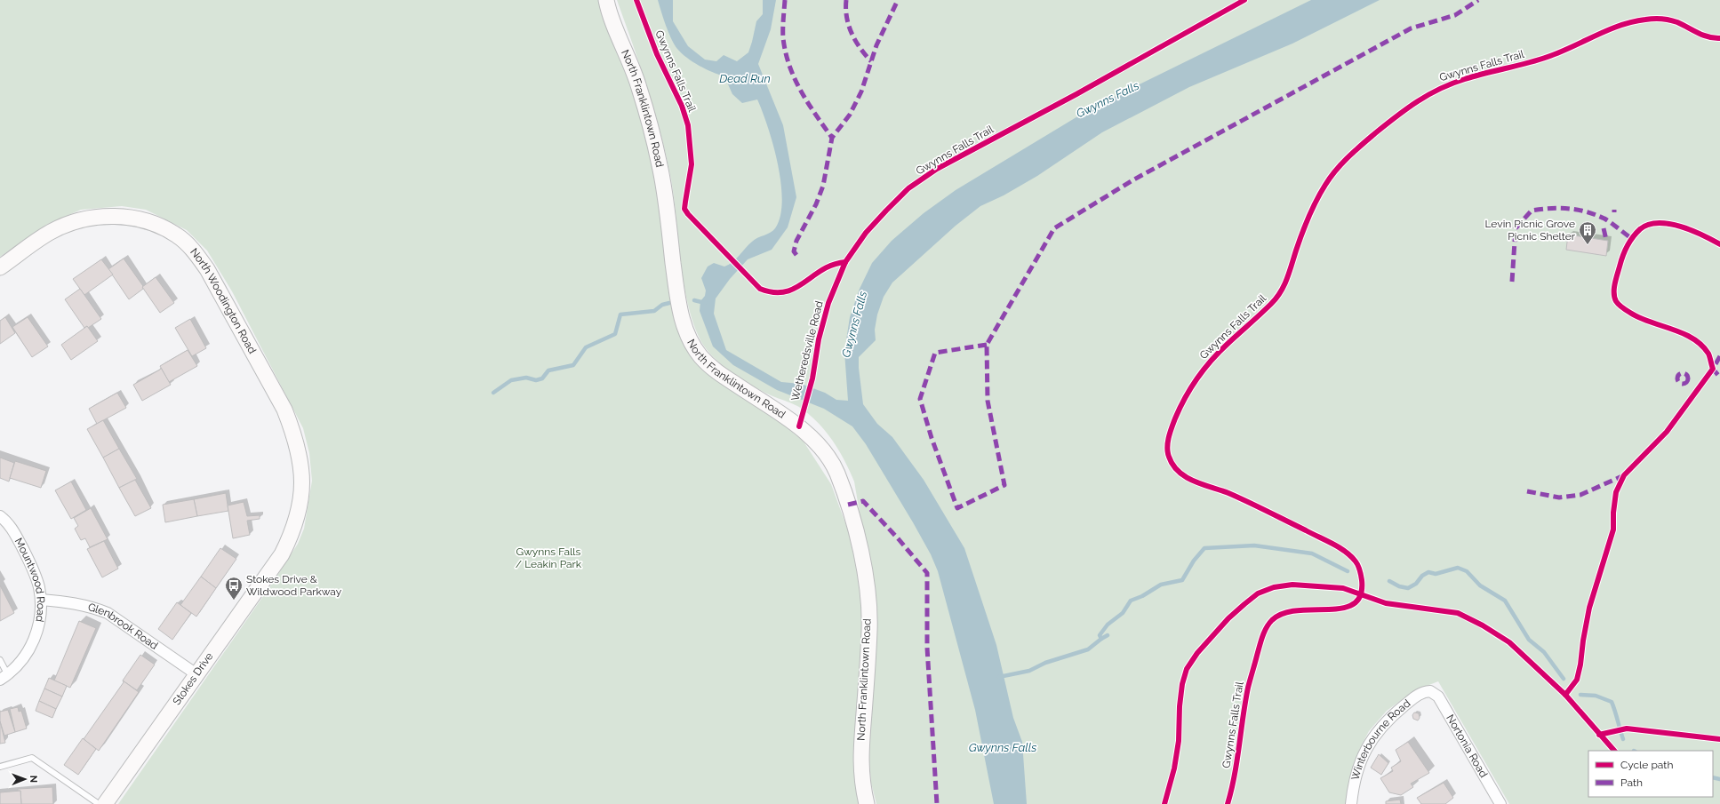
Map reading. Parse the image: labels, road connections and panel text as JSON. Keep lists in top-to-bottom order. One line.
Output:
{"streets":{"street":["North Franklintown Road","North Woodington Road","Mountwood Road","Glenbrook Road","Stokes Drive","Winterbourne Road","Nortonia Road"],"cycle path":["Gwynns Falls Trail"]},"crossings":[["North Woodington Road","Stokes Drive"],["Mountwood Road","Glenbrook Road"],["Glenbrook Road","Stokes Drive"],["Winterbourne Road","Nortonia Road"]],"water":["Dead Run","Gwynns Falls"],"parks":["Gwynns Falls / Leakin Park"],"places":{"building":["Levin Picnic Grove Picnic Shelter"],"bus stop":["Stokes Drive & Wildwood Parkway"]},"legend":["Cycle path","Path"],"north":"right"}
